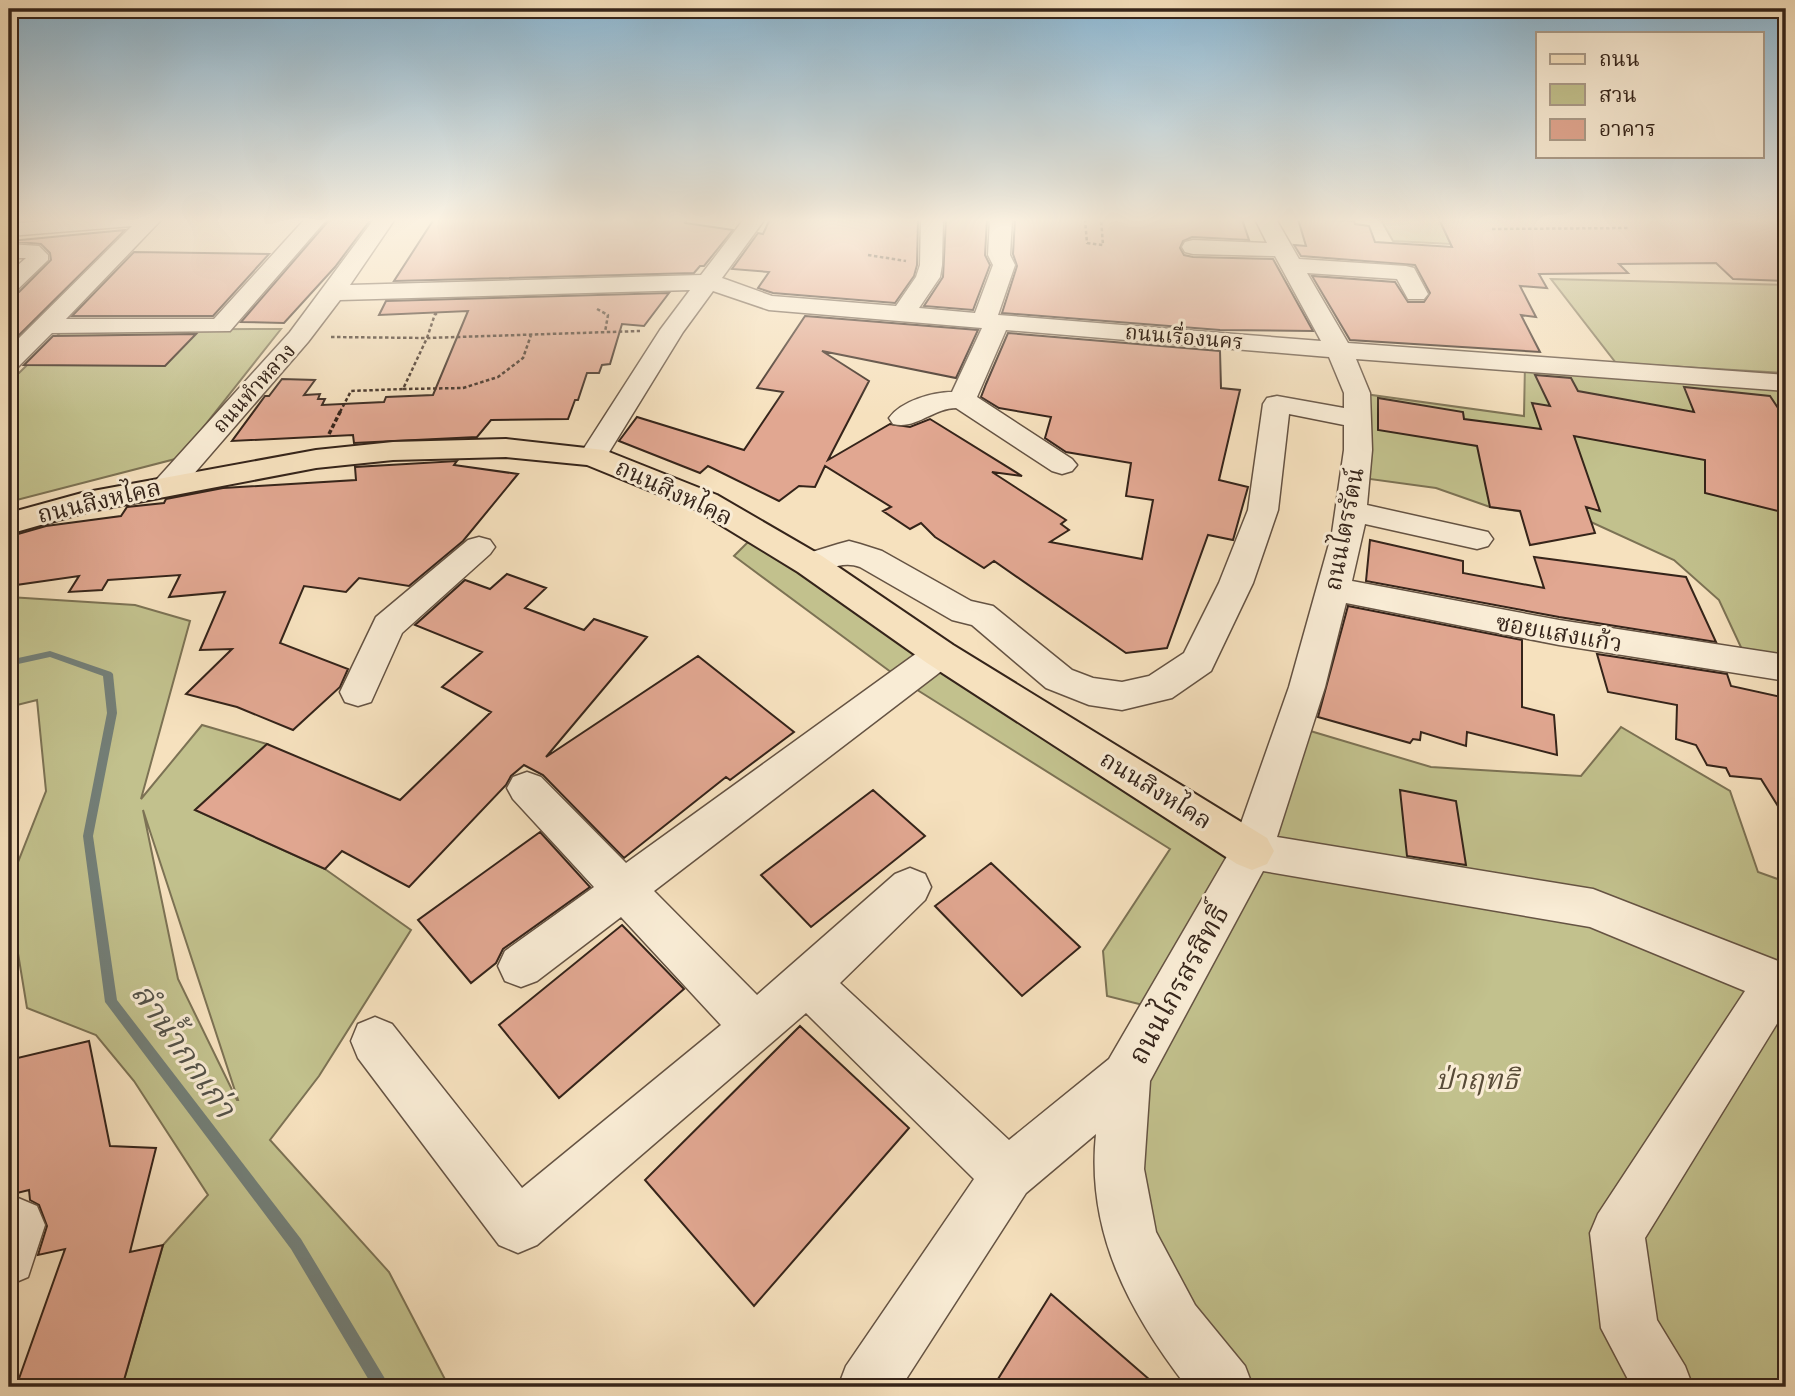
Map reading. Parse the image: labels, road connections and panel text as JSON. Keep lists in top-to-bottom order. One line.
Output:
{"streets":{"main road":["ถนนสิงหไคล"],"street":["ถนนเรื่องนคร","ถนนทำหลวง","ถนนไตรรัตน์","ซอยแสงแก้ว","ถนนไกรสรสิทธิ์"]},"crossings":[["ถนนเรื่องนคร","ถนนทำหลวง"],["ถนนเรื่องนคร","ถนนไตรรัตน์"],["ถนนทำหลวง","ถนนสิงหไคล"],["ถนนสิงหไคล","ถนนไตรรัตน์"],["ถนนสิงหไคล","ถนนไกรสรสิทธิ์"],["ถนนไตรรัตน์","ซอยแสงแก้ว"],["ถนนไตรรัตน์","ถนนไกรสรสิทธิ์"]],"water":["ลำน้ำกกเก่า"],"parks":["ป่าฤทธิ"],"legend":["ถนน","สวน","อาคาร"]}
